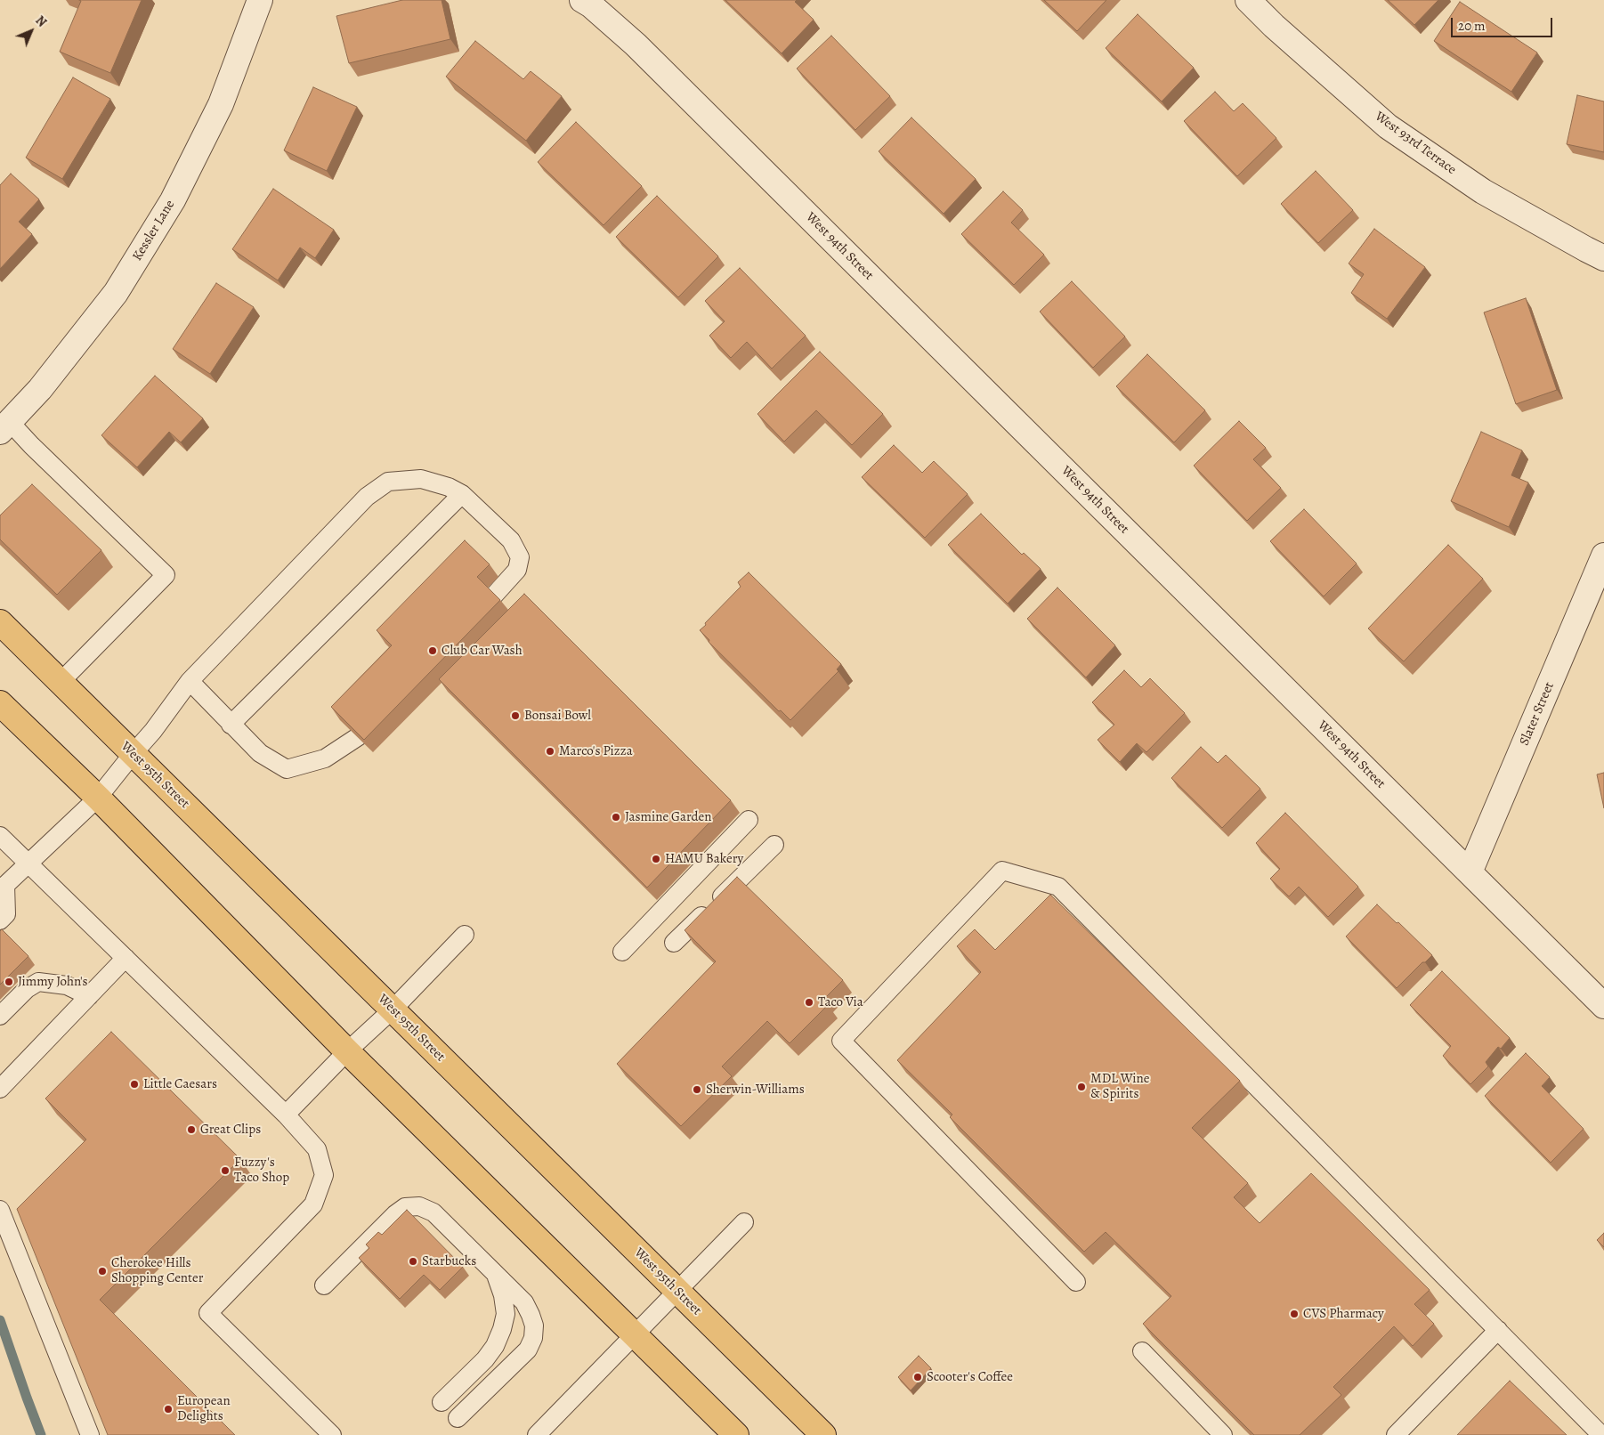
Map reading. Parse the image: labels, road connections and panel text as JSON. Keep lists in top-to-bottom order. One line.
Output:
{"streets":{"main road":["West 95th Street"],"street":["West 93rd Terrace","Kessler Lane","West 94th Street","Slater Street"]},"crossings":[["West 94th Street","Slater Street"]],"places":["Club Car Wash","Bonsai Bowl","Marco's Pizza","Jasmine Garden","HAMU Bakery","Jimmy John's","Taco Via","Little Caesars","MDL Wine & Spirits","Sherwin-Williams","Great Clips","Fuzzy's Taco Shop","Starbucks","Cherokee Hills Shopping Center","CVS Pharmacy","Scooter's Coffee","European Delights"],"scale_bar":"20 m","north":"top right"}
